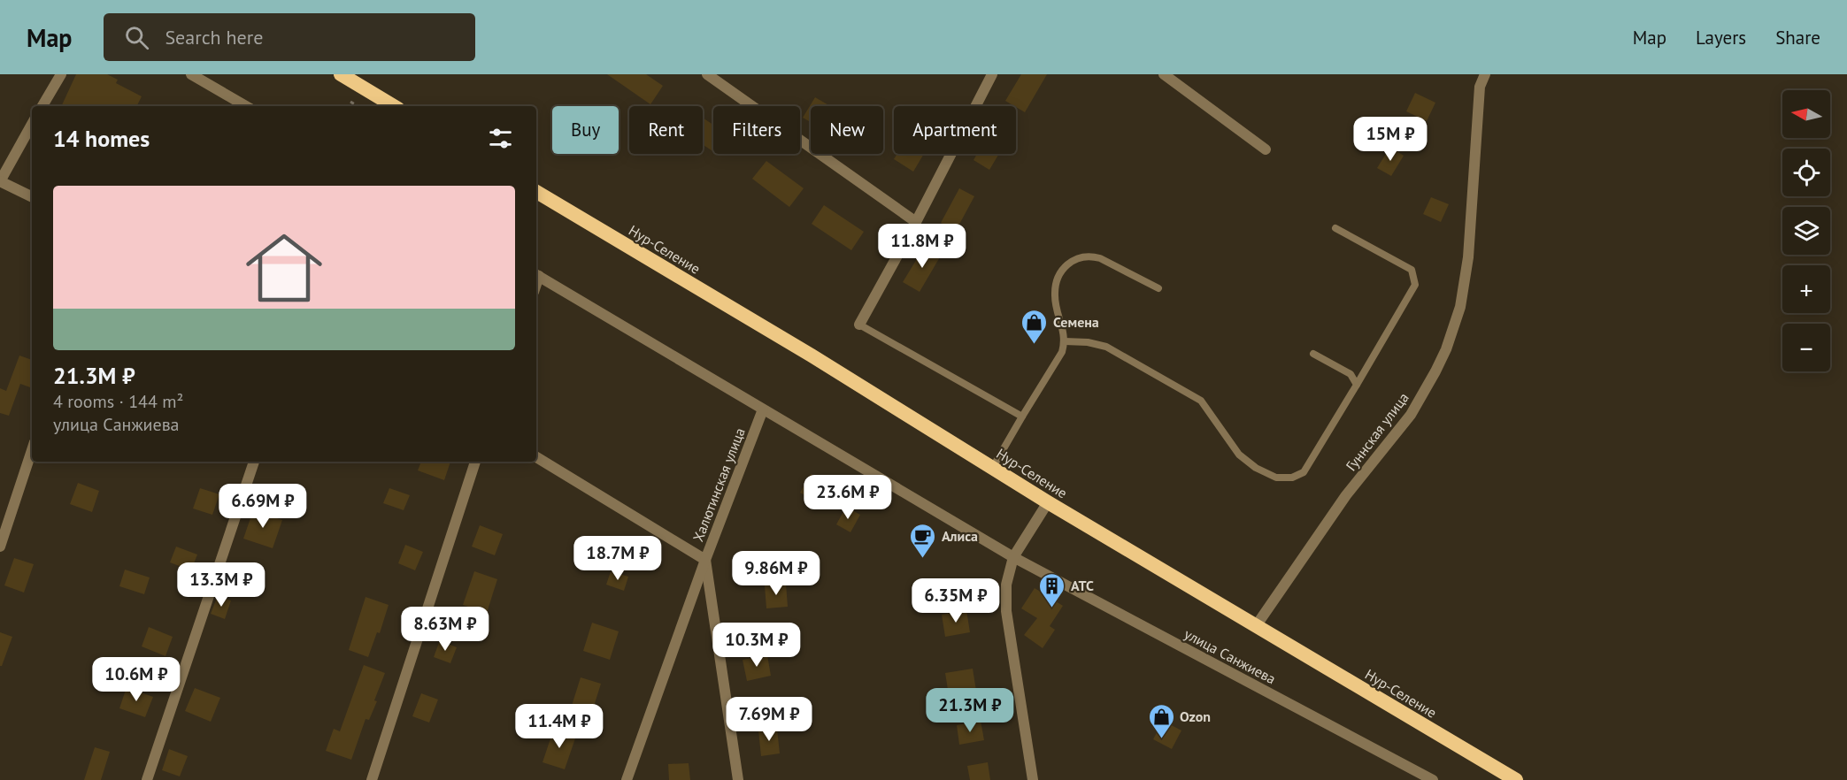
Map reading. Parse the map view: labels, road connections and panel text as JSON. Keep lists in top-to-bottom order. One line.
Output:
{"streets":{"highway":["Нур-Селение"],"street":["Гуннская улица","Халютинская улица","улица Санжиева"]},"crossings":[["Нур-Селение","Гуннская улица"],["Халютинская улица","улица Санжиева"]],"places":{"shop":["Семена","Ozon"],"cafe":["Алиса"],"building":["АТС"]},"north":"left","page":{"header":"Map","search":"Search here","nav":["Map","Layers","Share"],"map_buttons":["+","−"],"chip":["Buy","Rent","Filters","New","Apartment"],"heading":"14 homes","price":["15M ₽","11.8M ₽","23.6M ₽","6.69M ₽","18.7M ₽","9.86M ₽","13.3M ₽","6.35M ₽","8.63M ₽","10.3M ₽","10.6M ₽","21.3M ₽","7.69M ₽","11.4M ₽"],"list":[{"name":"21.3M ₽","note":"4 rooms · 144 m² · улица Санжиева"}]}}
